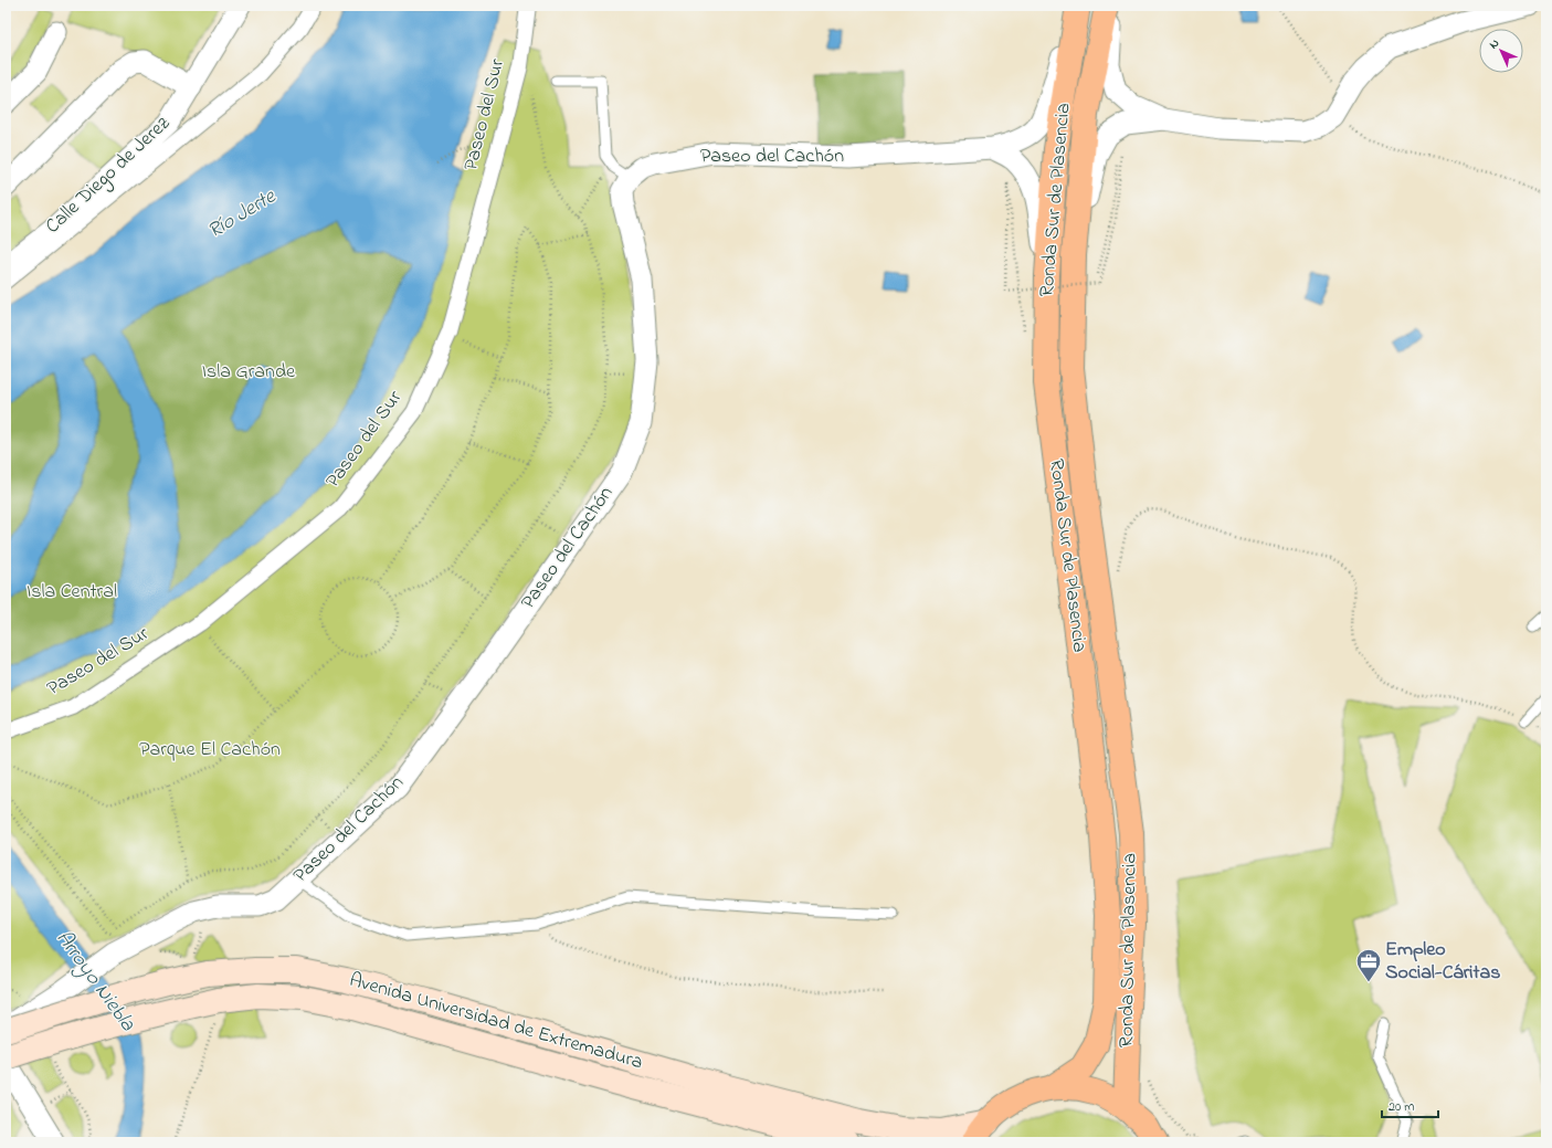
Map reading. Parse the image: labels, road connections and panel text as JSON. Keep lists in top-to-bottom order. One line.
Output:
{"streets":{"main road":["Ronda Sur de Plasencia","Avenida Universidad de Extremadura"],"street":["Paseo del Sur","Paseo del Cachón","Calle Diego de Jerez"]},"crossings":[["Paseo del Cachón","Ronda Sur de Plasencia"],["Paseo del Cachón","Avenida Universidad de Extremadura"],["Ronda Sur de Plasencia","Avenida Universidad de Extremadura"]],"water":["Río Jerte","Arroyo Niebla"],"parks":["Isla Grande","Isla Central","Parque El Cachón"],"places":{"office":["Empleo Social-Cáritas"]},"scale_bar":"20 m","north":"top left"}
